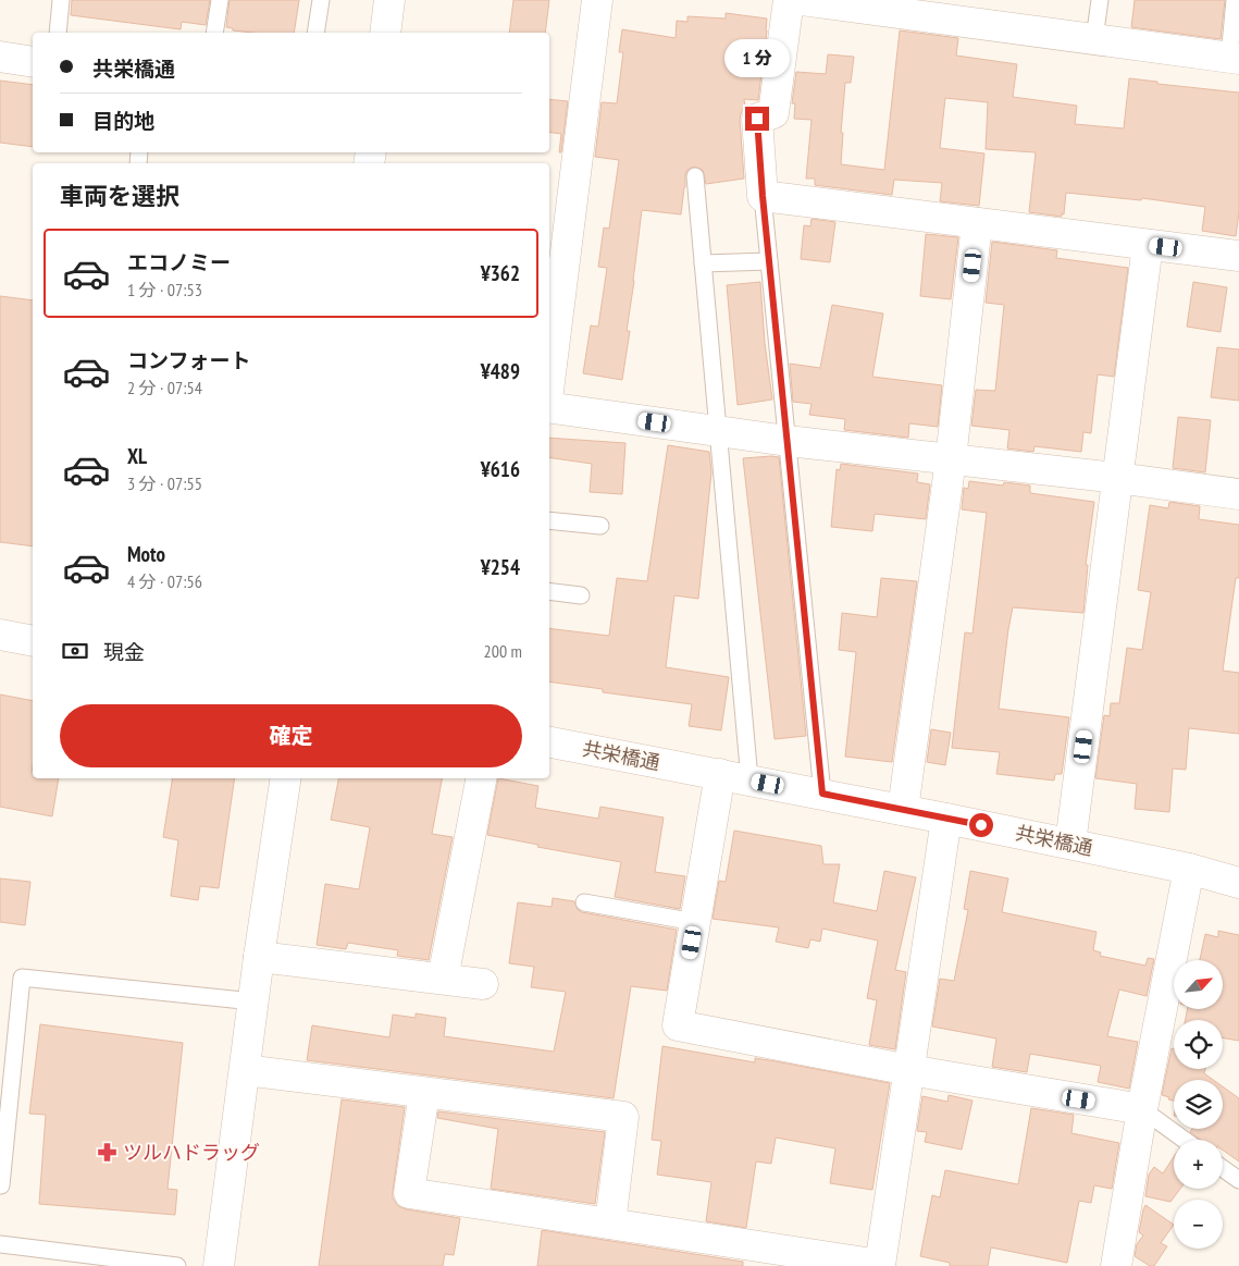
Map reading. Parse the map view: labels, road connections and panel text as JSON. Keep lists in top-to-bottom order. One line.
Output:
{"streets":{"street":["共栄橋通"]},"places":{"pharmacy":["ツルハドラッグ"]},"north":"top right","page":{"banner":["共栄橋通","目的地"],"bubble":"1 分","heading":"車両を選択","list":[{"name":"エコノミー","note":"1 分 · 07:53","value":"¥362"},{"name":"コンフォート","note":"2 分 · 07:54","value":"¥489"},{"name":"XL","note":"3 分 · 07:55","value":"¥616"},{"name":"Moto","note":"4 分 · 07:56","value":"¥254"}],"pay":["現金","200 m"],"buttons":"確定","map_buttons":["+","−"]}}
